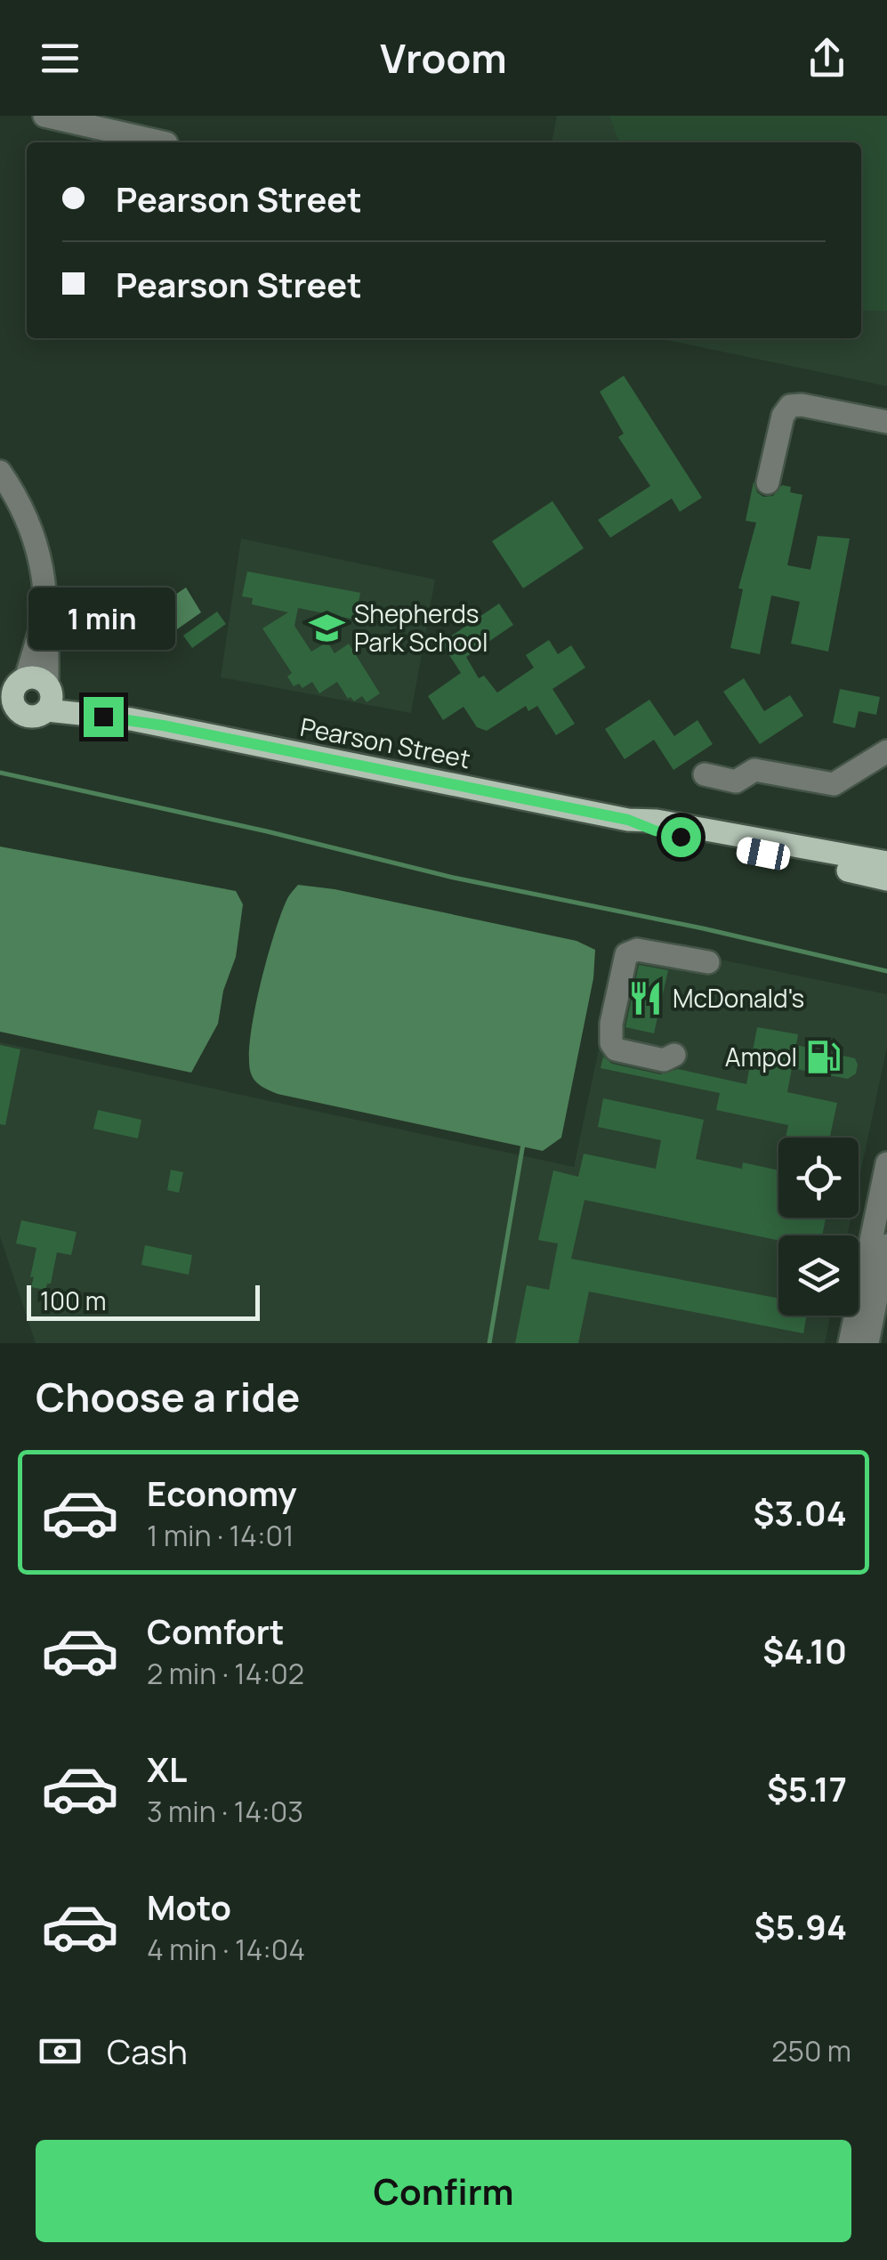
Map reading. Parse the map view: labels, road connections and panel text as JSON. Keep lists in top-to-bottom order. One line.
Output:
{"streets":{"main road":["Pearson Street"]},"places":{"school or university":["Shepherds Park School"],"restaurant":["McDonald's"],"fuel station":["Ampol"]},"scale_bar":"100 m","page":{"header":"Vroom","banner":["Pearson Street","Pearson Street"],"bubble":"1 min","scale":"100 m","heading":"Choose a ride","list":[{"name":"Economy","note":"1 min · 14:01","value":"$3.04"},{"name":"Comfort","note":"2 min · 14:02","value":"$4.10"},{"name":"XL","note":"3 min · 14:03","value":"$5.17"},{"name":"Moto","note":"4 min · 14:04","value":"$5.94"}],"pay":["Cash","250 m"],"buttons":"Confirm"}}
